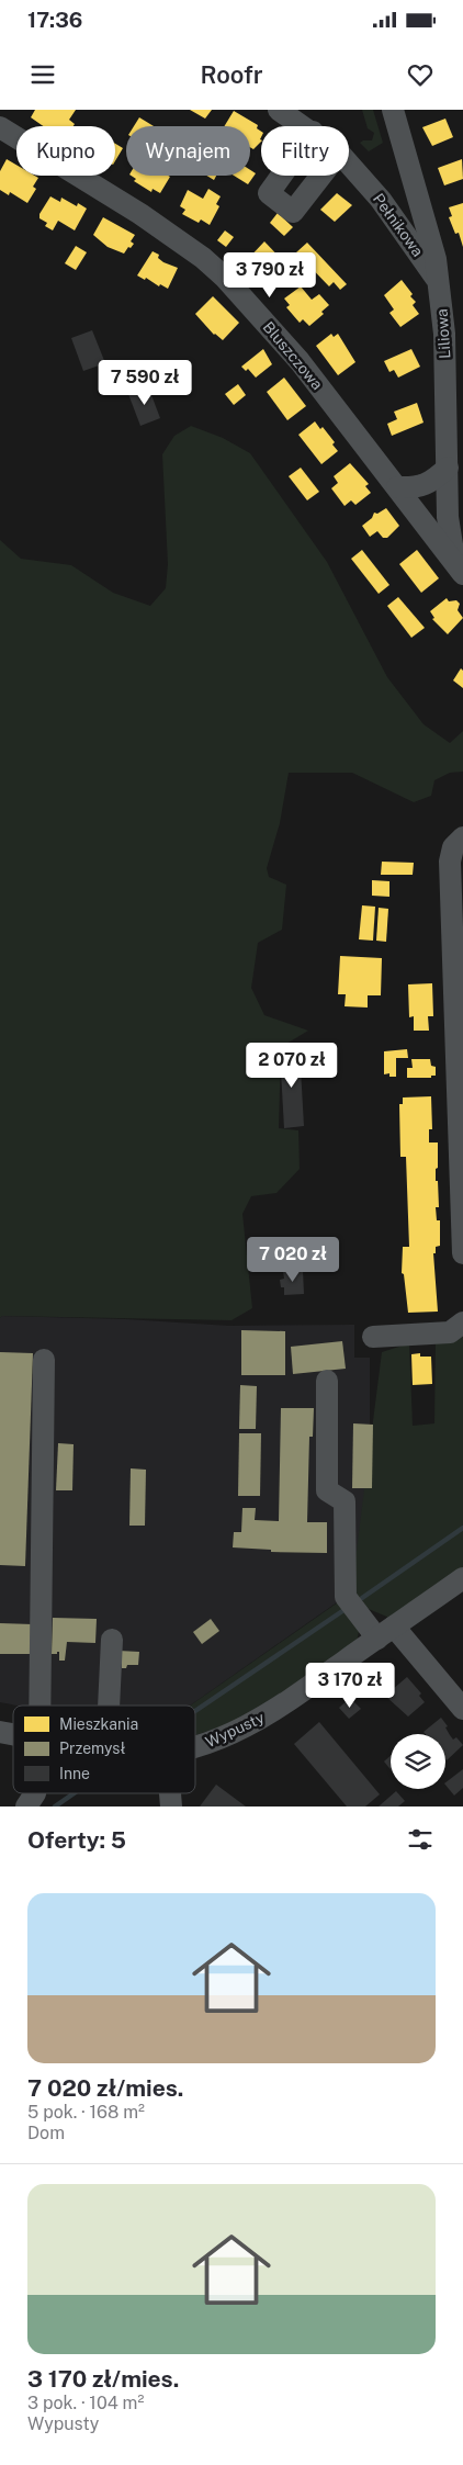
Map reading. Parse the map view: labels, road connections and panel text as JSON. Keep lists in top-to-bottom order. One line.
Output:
{"streets":{"street":["Pełnikowa","Liliowa","Bluszczowa","Wypusty"]},"crossings":[["Pełnikowa","Liliowa"],["Liliowa","Bluszczowa"]],"legend":["Mieszkania","Przemysł","Inne"],"page":{"status":"17:36","header":"Roofr","chip":["Kupno","Wynajem","Filtry"],"price":["3 790 zł","7 590 zł","2 070 zł","7 020 zł","3 170 zł"],"heading":"Oferty: 5","list":[{"name":"7 020 zł/mies.","note":"5 pok. · 168 m² · Dom"},{"name":"3 170 zł/mies.","note":"3 pok. · 104 m² · Wypusty"}]}}
